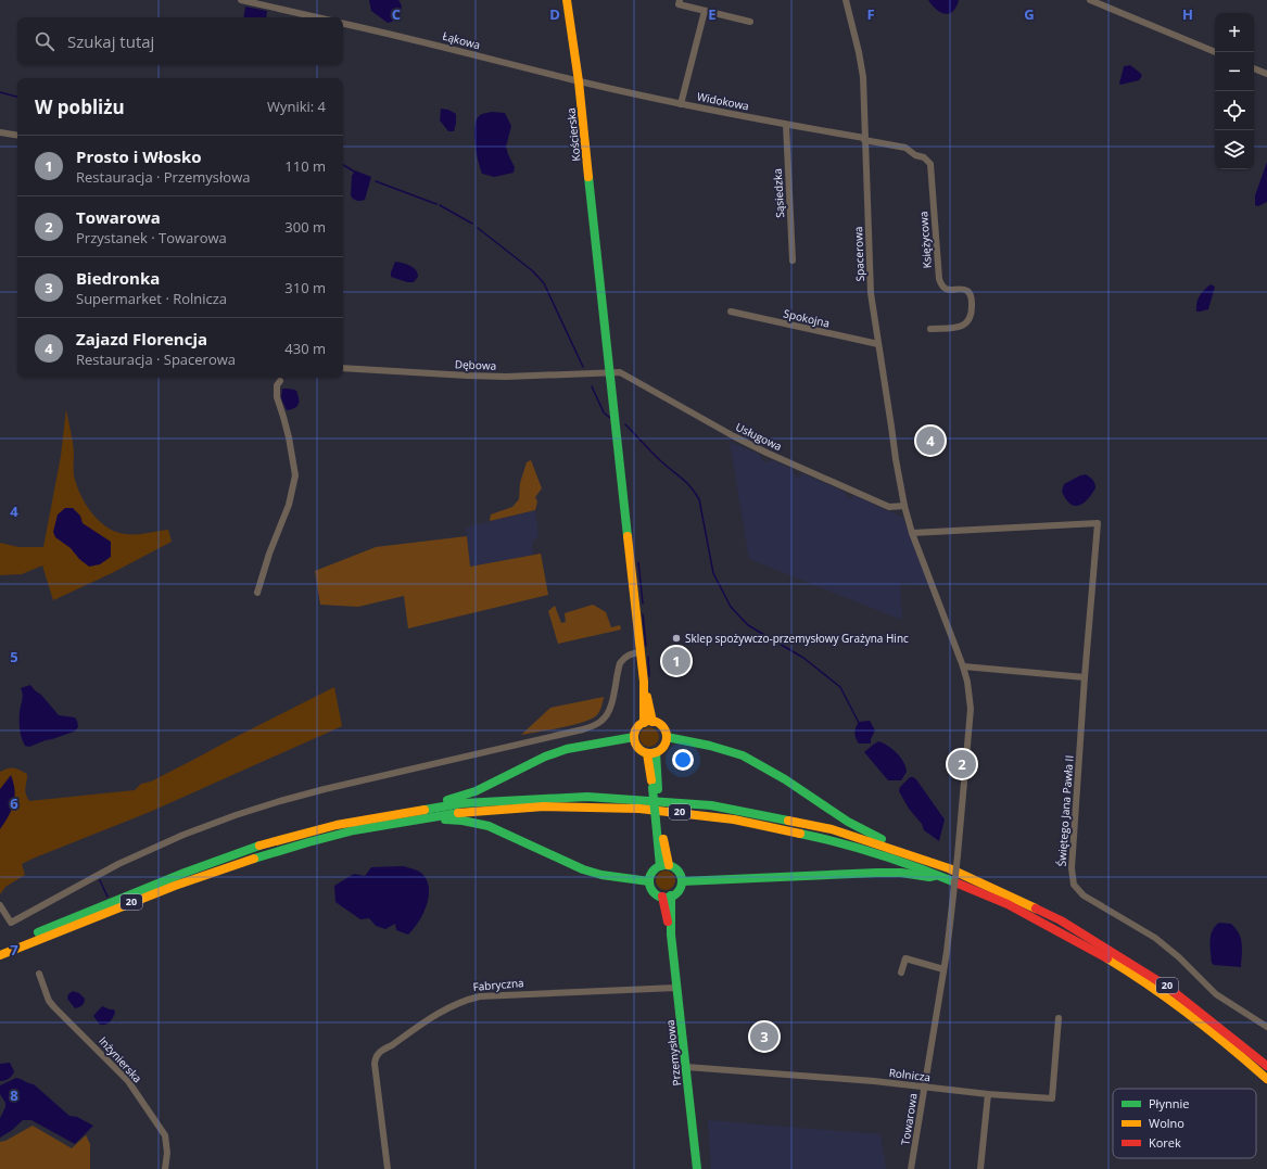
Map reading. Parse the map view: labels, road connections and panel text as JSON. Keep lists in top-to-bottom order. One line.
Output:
{"streets":{"main road":["Kościerska","20","Przemysłowa"],"street":["Łąkowa","Widokowa","Sąsiedzka","Księżycowa","Spacerowa","Spokojna","Dębowa","Usługowa","Świętego Jana Pawła II","Fabryczna","Inżynierska","Rolnicza","Towarowa"]},"crossings":[["Łąkowa","Widokowa"],["Łąkowa","Kościerska"],["Widokowa","Kościerska"],["Widokowa","Sąsiedzka"],["Widokowa","Księżycowa"],["Widokowa","Spacerowa"],["Kościerska","Dębowa"],["Kościerska","Usługowa"],["Księżycowa","Spacerowa"],["Spacerowa","Spokojna"],["Spacerowa","Usługowa"],["Spacerowa","Towarowa"],["Dębowa","Usługowa"],["Usługowa","Towarowa"],["Świętego Jana Pawła II","Towarowa"],["Fabryczna","Przemysłowa"],["Przemysłowa","Rolnicza"],["Rolnicza","Towarowa"]],"places":["Sklep spożywczo-przemysłowy Grażyna Hinc"],"legend":["Płynnie","Wolno","Korek"],"page":{"map_buttons":["+","−"],"search":"Szukaj tutaj","heading":["W pobliżu","Wyniki: 4"],"list":[{"mark":"1","name":"Prosto i Włosko","note":"Restauracja · Przemysłowa","value":"110 m"},{"mark":"2","name":"Towarowa","note":"Przystanek · Towarowa","value":"300 m"},{"mark":"3","name":"Biedronka","note":"Supermarket · Rolnicza","value":"310 m"},{"mark":"4","name":"Zajazd Florencja","note":"Restauracja · Spacerowa","value":"430 m"}],"pins":["4","1","2","3"]},"grid":{"columns":["C","D","E","F","G","H"],"rows":["4","5","6","7","8"]}}
